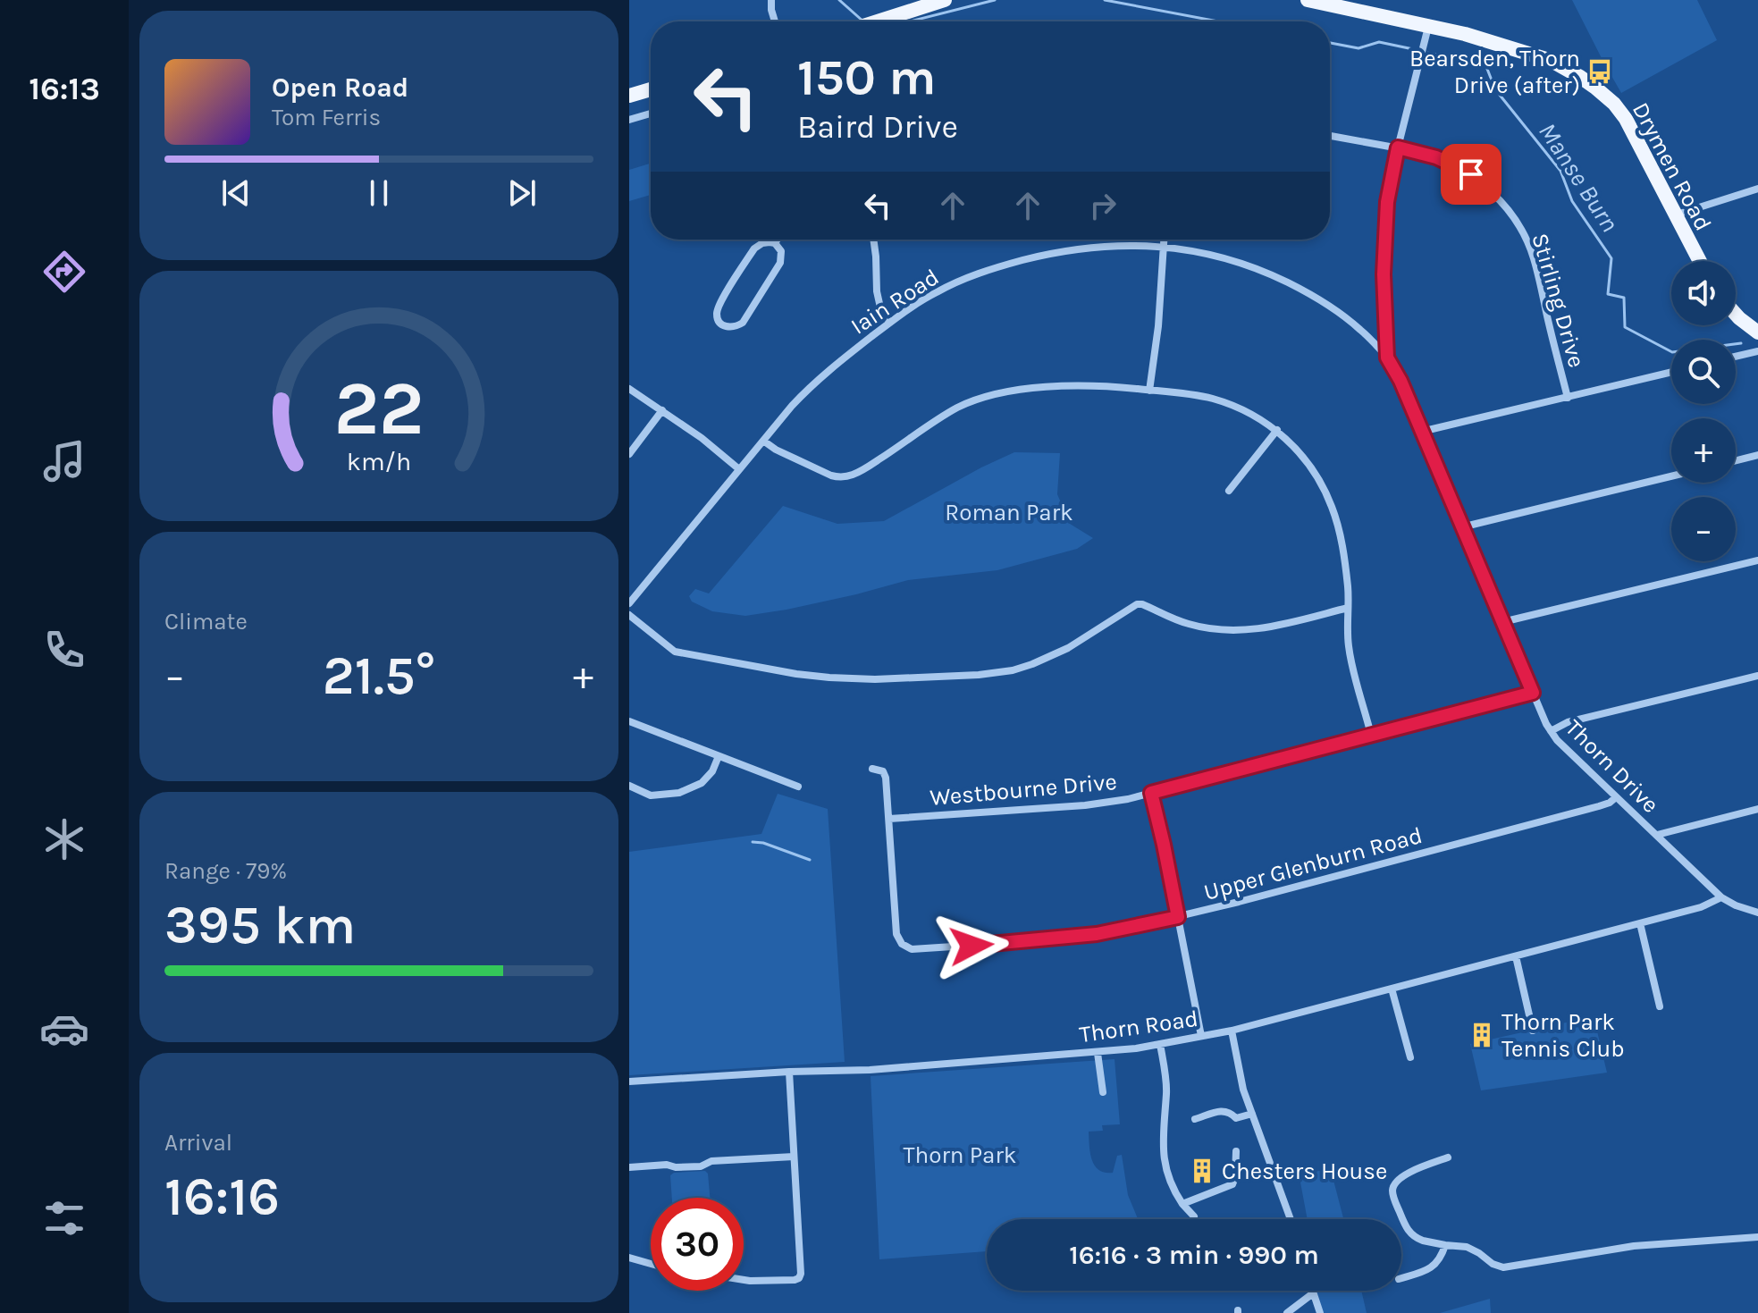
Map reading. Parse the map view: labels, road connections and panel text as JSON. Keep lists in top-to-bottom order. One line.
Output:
{"streets":{"main road":["Drymen Road"],"street":["Stirling Drive","Iain Road","Thorn Drive","Westbourne Drive","Upper Glenburn Road","Thorn Road"]},"crossings":[["Drymen Road","Thorn Drive"],["Stirling Drive","Thorn Drive"],["Iain Road","Thorn Drive"],["Thorn Drive","Westbourne Drive"],["Thorn Drive","Upper Glenburn Road"],["Thorn Drive","Thorn Road"],["Westbourne Drive","Upper Glenburn Road"]],"water":["Manse Burn"],"parks":["Roman Park","Thorn Park"],"places":{"bus stop":["Bearsden, Thorn Drive (after)"],"building":["Thorn Park Tennis Club","Chesters House"]},"page":{"tabs":"16:13","turn":["150 m","Baird Drive"],"song":["Open Road","Tom Ferris"],"map_buttons":["+","−"],"tile":["Climate",["Range · 79%","395 km"],["Arrival","16:16"]],"heat":["−","21.5°","+"],"limit":"30","trip":"16:16 · 3 min · 990 m","gauge":["22","km/h"]}}
